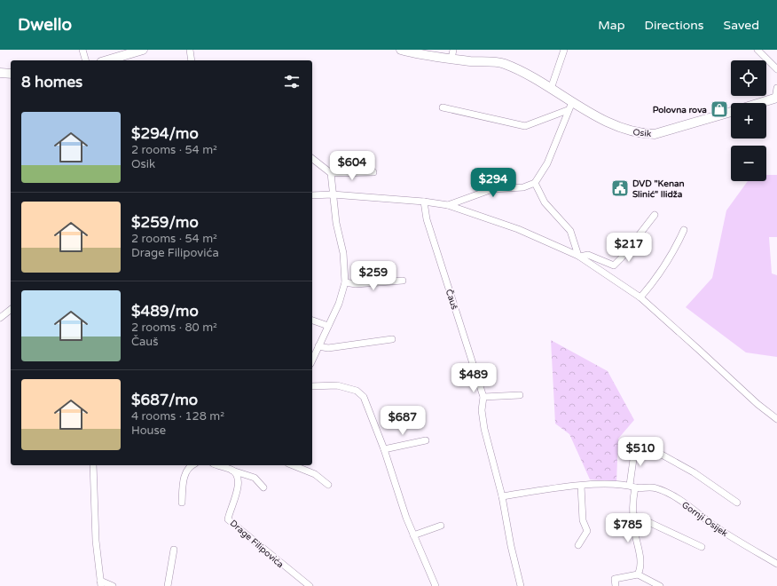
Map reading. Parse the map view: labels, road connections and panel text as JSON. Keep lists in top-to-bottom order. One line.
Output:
{"streets":{"main road":["Osik"],"street":["Čauš","Gornji Osijek","Drage Filipovića"]},"crossings":[["Čauš","Gornji Osijek"]],"places":{"shop":["Polovna rova"],"public building":["DVD \"Kenan Slinić\" Ilidža"]},"page":{"header":"Dwello","nav":["Map","Directions","Saved"],"map_buttons":["+","−"],"heading":"8 homes","list":[{"name":"$294/mo","note":"2 rooms · 54 m² · Osik"},{"name":"$259/mo","note":"2 rooms · 54 m² · Drage Filipovića"},{"name":"$489/mo","note":"2 rooms · 80 m² · Čauš"},{"name":"$687/mo","note":"4 rooms · 128 m² · House"}],"price":["$604","$294","$217","$259","$489","$687","$510","$785"]}}
